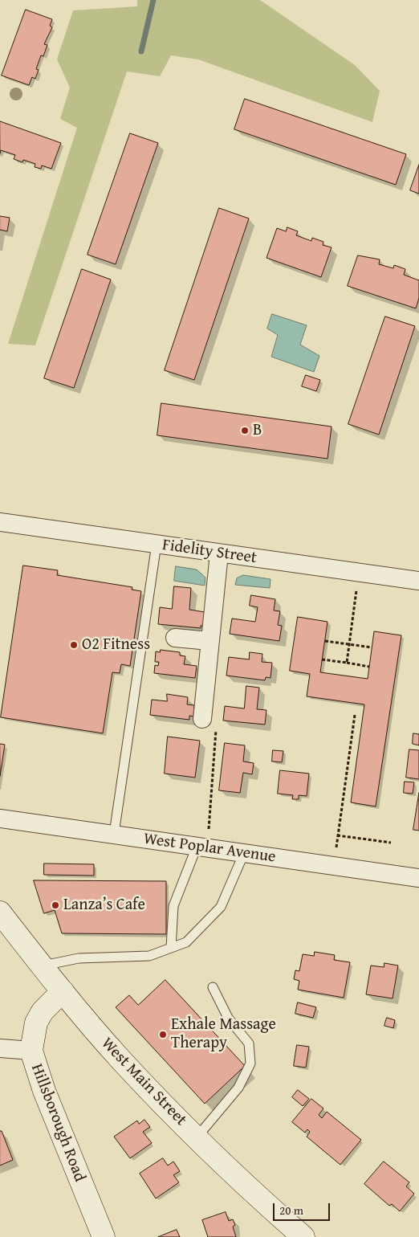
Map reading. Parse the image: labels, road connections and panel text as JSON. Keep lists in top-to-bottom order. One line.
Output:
{"streets":{"main road":["West Main Street","Hillsborough Road"],"street":["Fidelity Street","West Poplar Avenue"]},"crossings":[["West Main Street","Hillsborough Road"]],"places":["B","O2 Fitness","Lanza’s Cafe","Exhale Massage Therapy"],"scale_bar":"20 m"}
